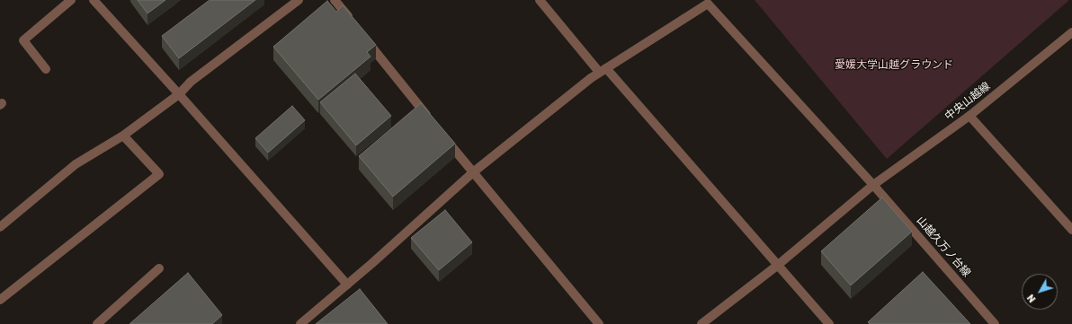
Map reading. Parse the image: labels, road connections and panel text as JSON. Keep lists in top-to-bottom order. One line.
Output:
{"streets":{"street":["中央山越線","山越久万ノ台線"]},"crossings":[["中央山越線","山越久万ノ台線"]],"parks":["愛媛大学山越グラウンド"],"north":"bottom left"}
